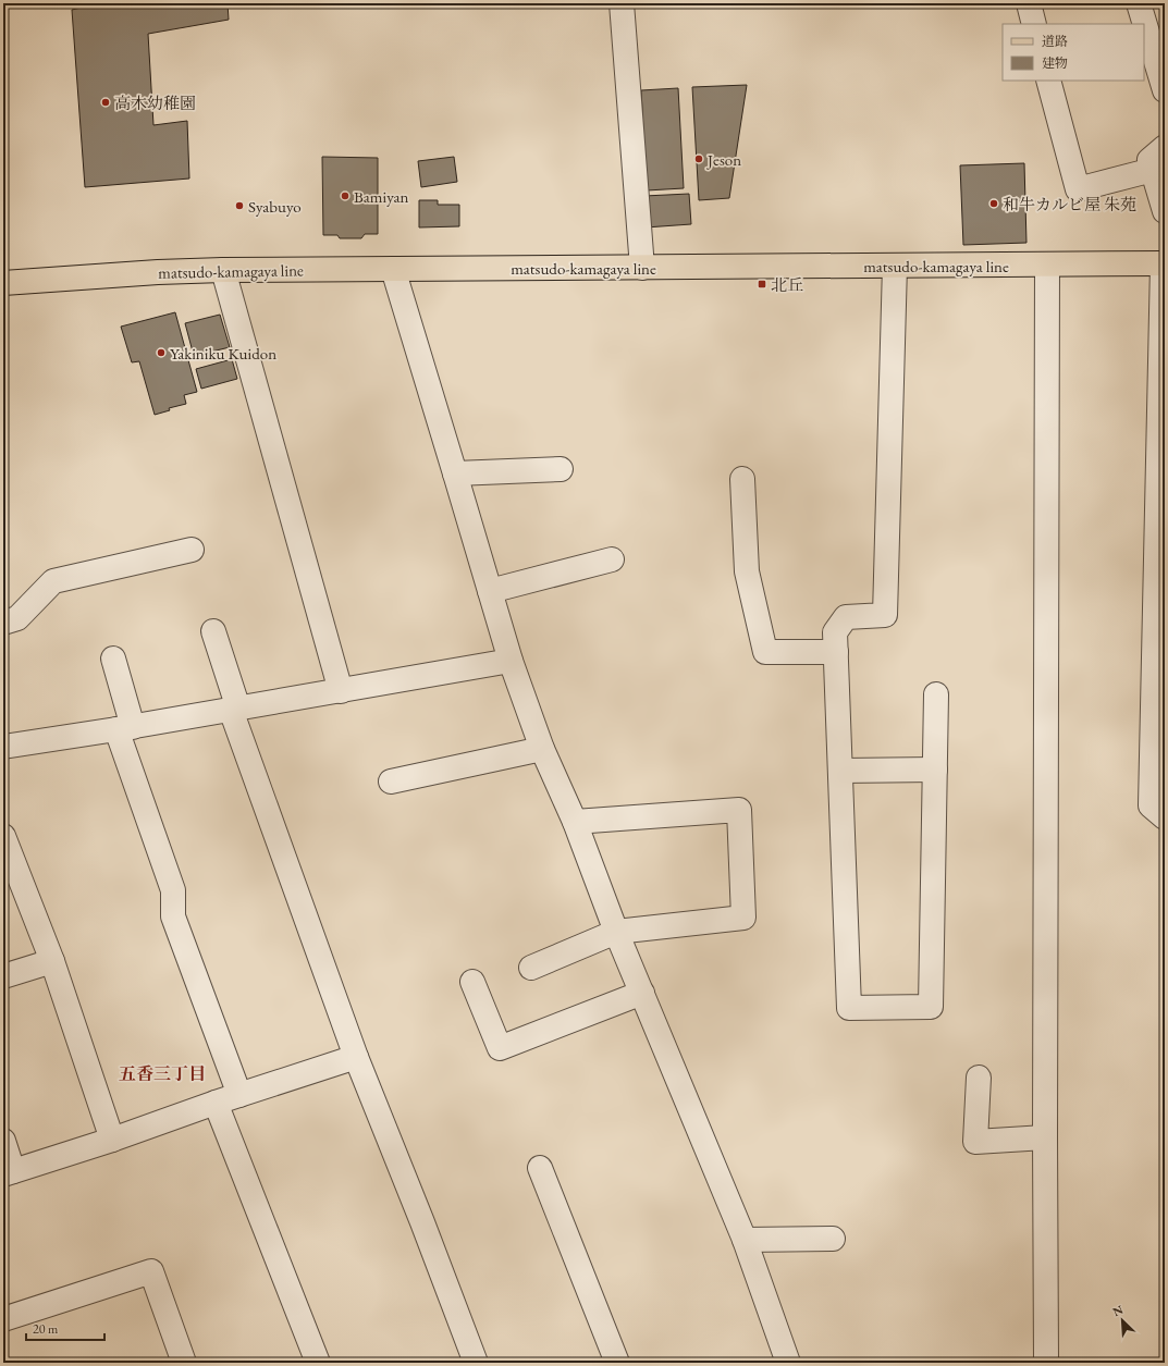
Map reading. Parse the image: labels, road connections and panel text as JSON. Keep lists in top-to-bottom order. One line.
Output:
{"streets":{"main road":["matsudo-kamagaya line"]},"districts":["五香三丁目"],"places":{"other":["高木幼稚園","Jeson","Bamiyan","和牛カルビ屋 朱苑","Syabuyo","Yakiniku Kuidon"],"transit":["北丘"]},"legend":["道路","建物"],"scale_bar":"20 m","north":"top left"}
